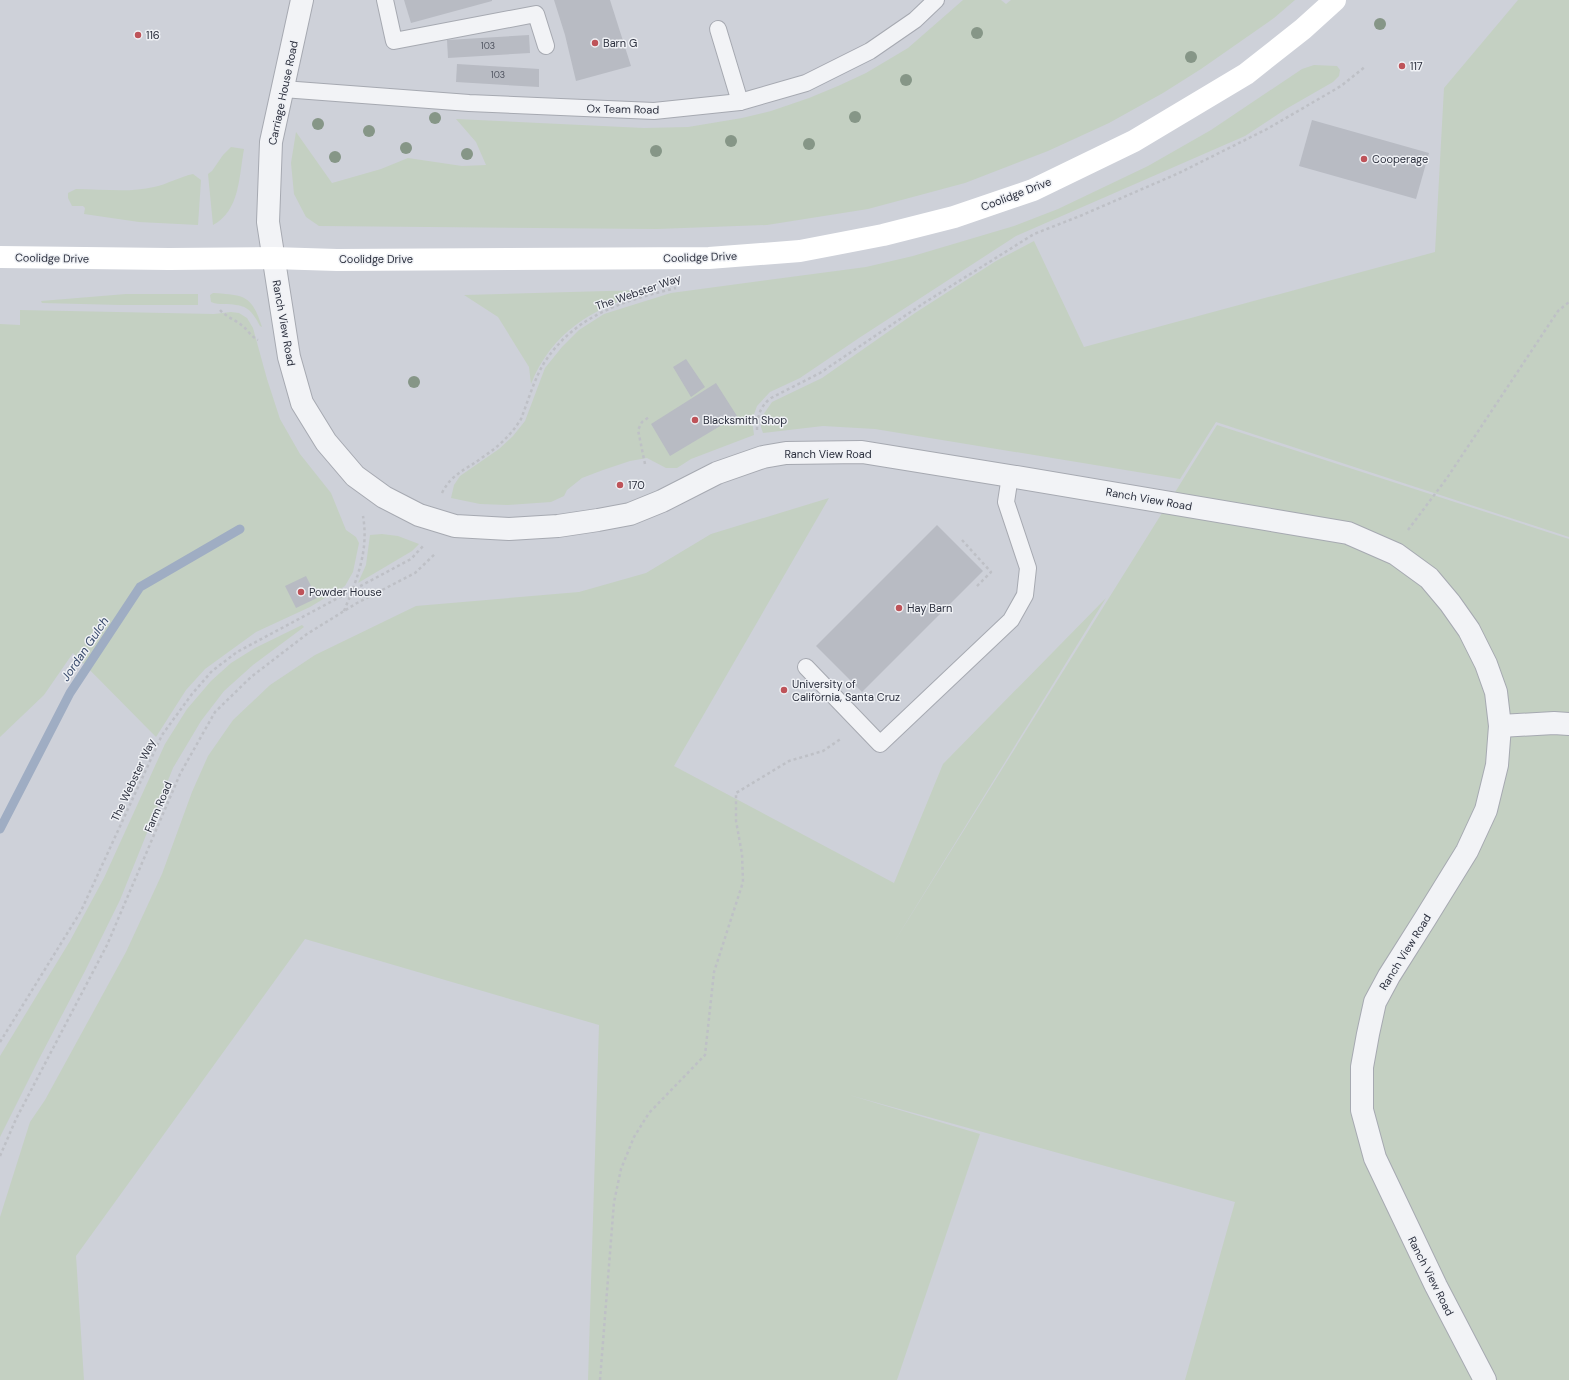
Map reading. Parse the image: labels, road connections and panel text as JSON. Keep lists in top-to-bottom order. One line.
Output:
{"streets":{"main road":["Coolidge Drive"],"street":["Carriage House Road","Ranch View Road"],"lane":["Ox Team Road"],"path":["The Webster Way","Farm Road"]},"crossings":[["Carriage House Road","Ox Team Road"],["Carriage House Road","Coolidge Drive"],["Carriage House Road","Ranch View Road"],["Coolidge Drive","Ranch View Road"]],"water":["Jordan Gulch"],"places":["116","Barn G","117","Cooperage","Blacksmith Shop","170","Powder House","Hay Barn","University of California, Santa Cruz"],"house_numbers":["103","103"]}
